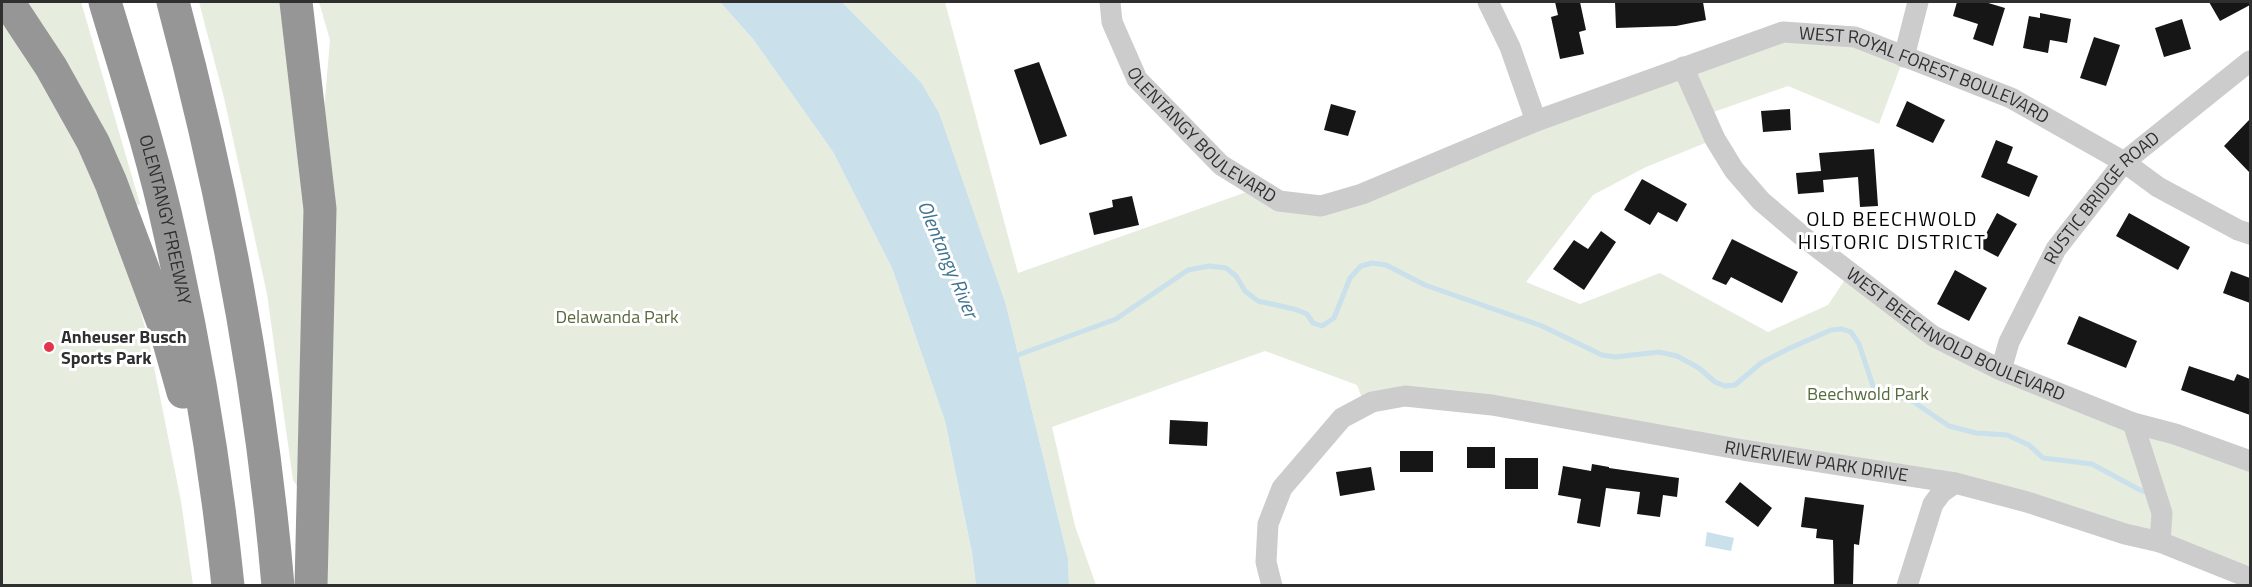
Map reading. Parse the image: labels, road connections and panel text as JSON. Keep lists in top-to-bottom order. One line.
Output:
{"streets":{"highway":["OLENTANGY FREEWAY"],"street":["WEST ROYAL FOREST BOULEVARD","OLENTANGY BOULEVARD","RUSTIC BRIDGE ROAD","WEST BEECHWOLD BOULEVARD","RIVERVIEW PARK DRIVE"]},"crossings":[["WEST ROYAL FOREST BOULEVARD","OLENTANGY BOULEVARD"],["WEST ROYAL FOREST BOULEVARD","RUSTIC BRIDGE ROAD"],["WEST ROYAL FOREST BOULEVARD","WEST BEECHWOLD BOULEVARD"],["RUSTIC BRIDGE ROAD","WEST BEECHWOLD BOULEVARD"]],"districts":["OLD BEECHWOLD HISTORIC DISTRICT"],"water":["Olentangy River"],"parks":["Delawanda Park","Beechwold Park"],"places":["Anheuser Busch Sports Park"]}
